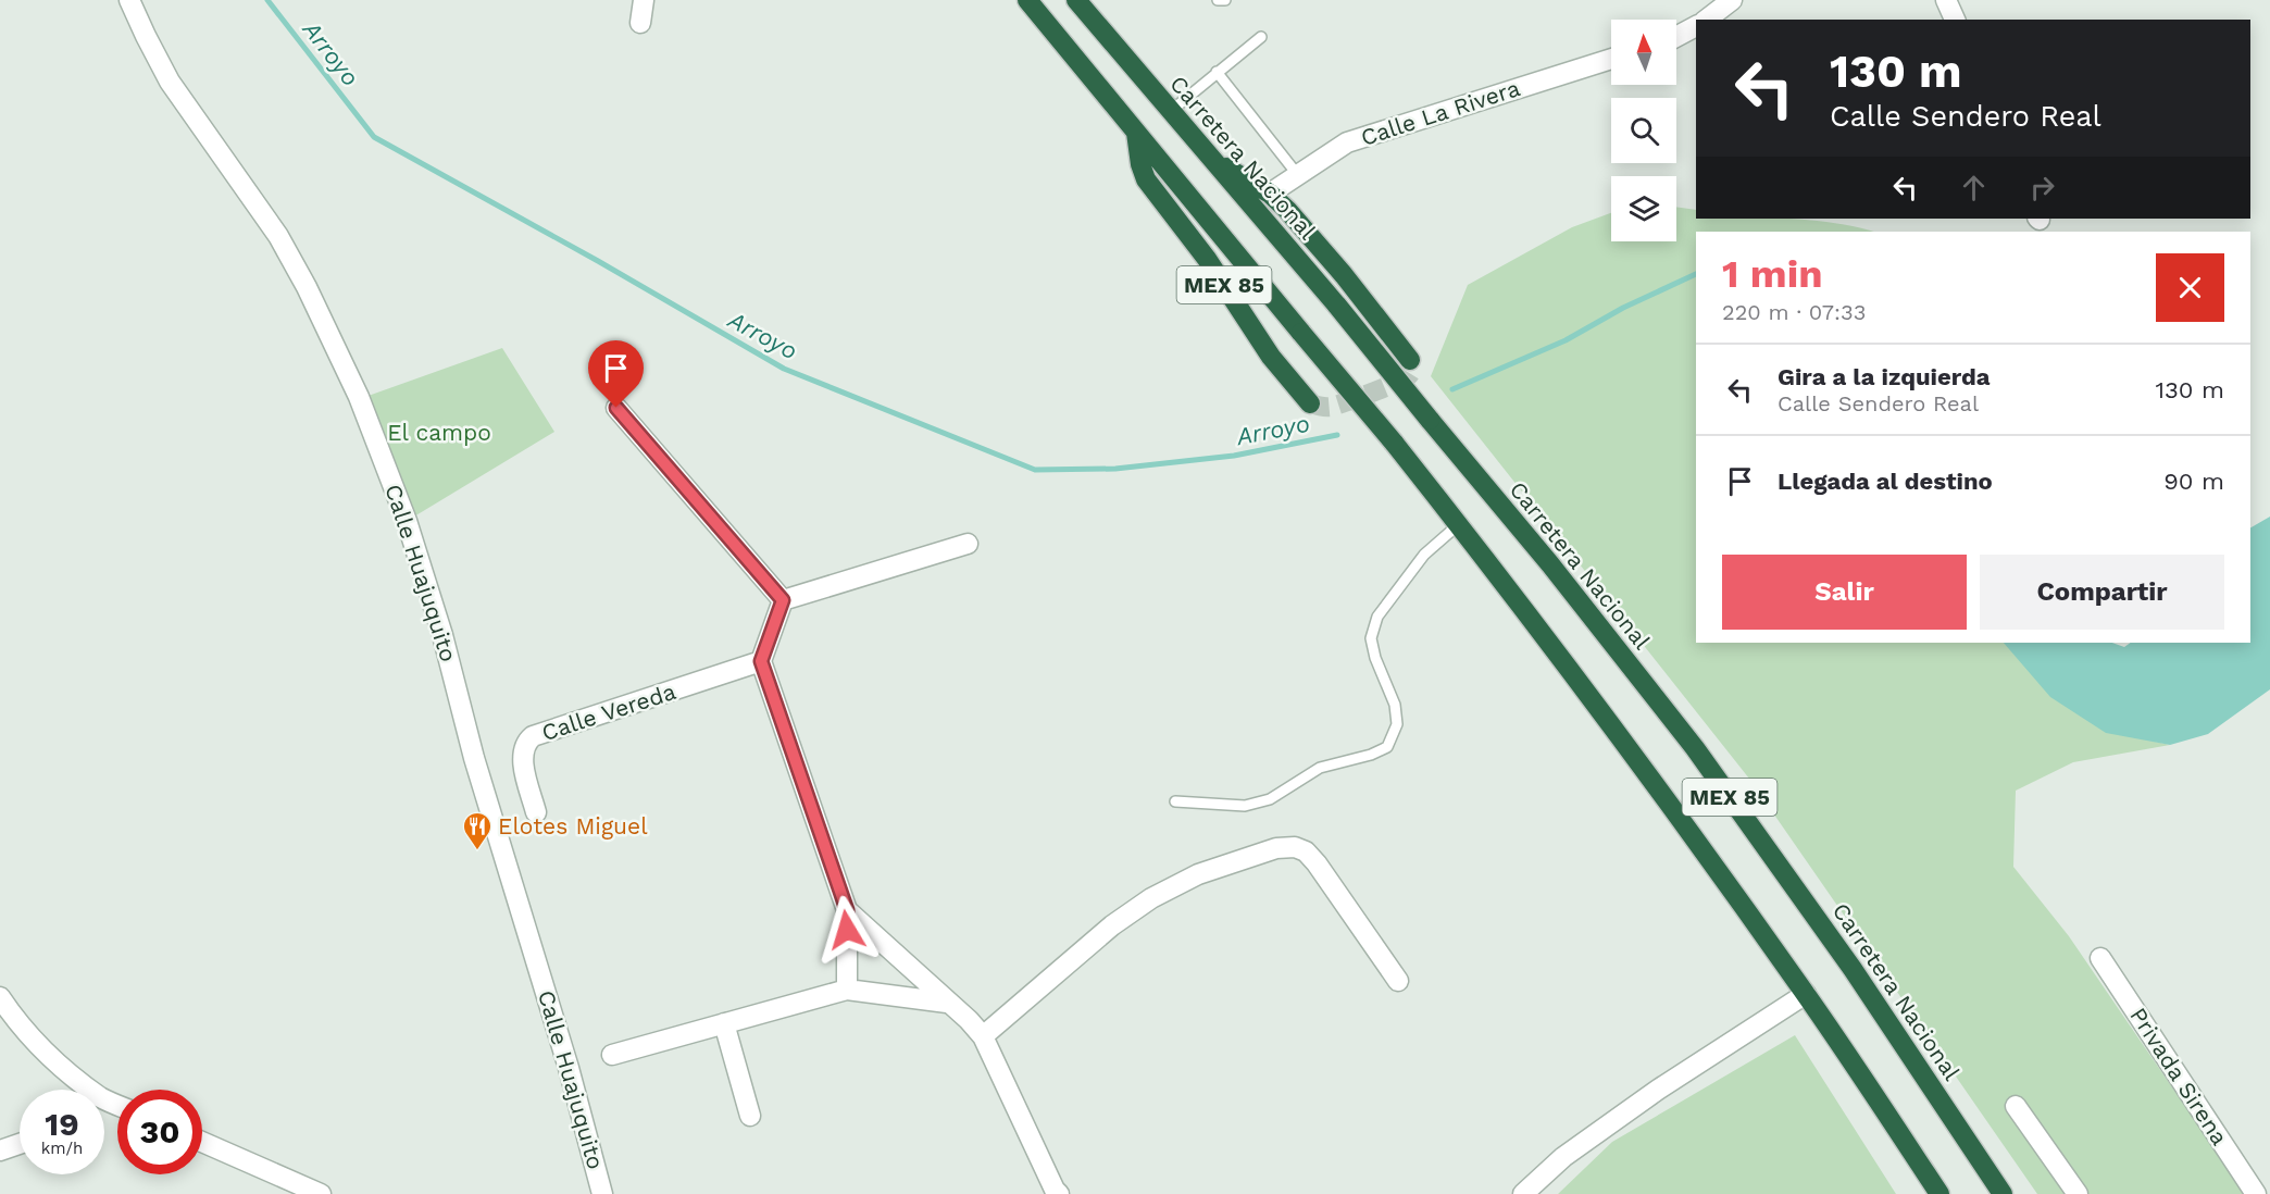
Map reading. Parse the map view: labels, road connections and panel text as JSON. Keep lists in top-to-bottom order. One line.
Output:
{"streets":{"highway":["Carretera Nacional","MEX 85"],"street":["Calle La Rivera","Calle Huajuquito","Calle Vereda","Privada Sirena"]},"crossings":[["Calle La Rivera","MEX 85"],["Carretera Nacional","MEX 85"]],"water":["Arroyo"],"parks":["El campo"],"places":{"restaurant":["Elotes Miguel"]},"north":"top","page":{"turn":["130 m","Calle Sendero Real"],"heading":["1 min","220 m · 07:33"],"list":[{"name":"Gira a la izquierda","note":"Calle Sendero Real","value":"130 m"},{"name":"Llegada al destino","value":"90 m"}],"buttons":["Salir","Compartir"],"speed":"19 km/h","limit":"30"}}
